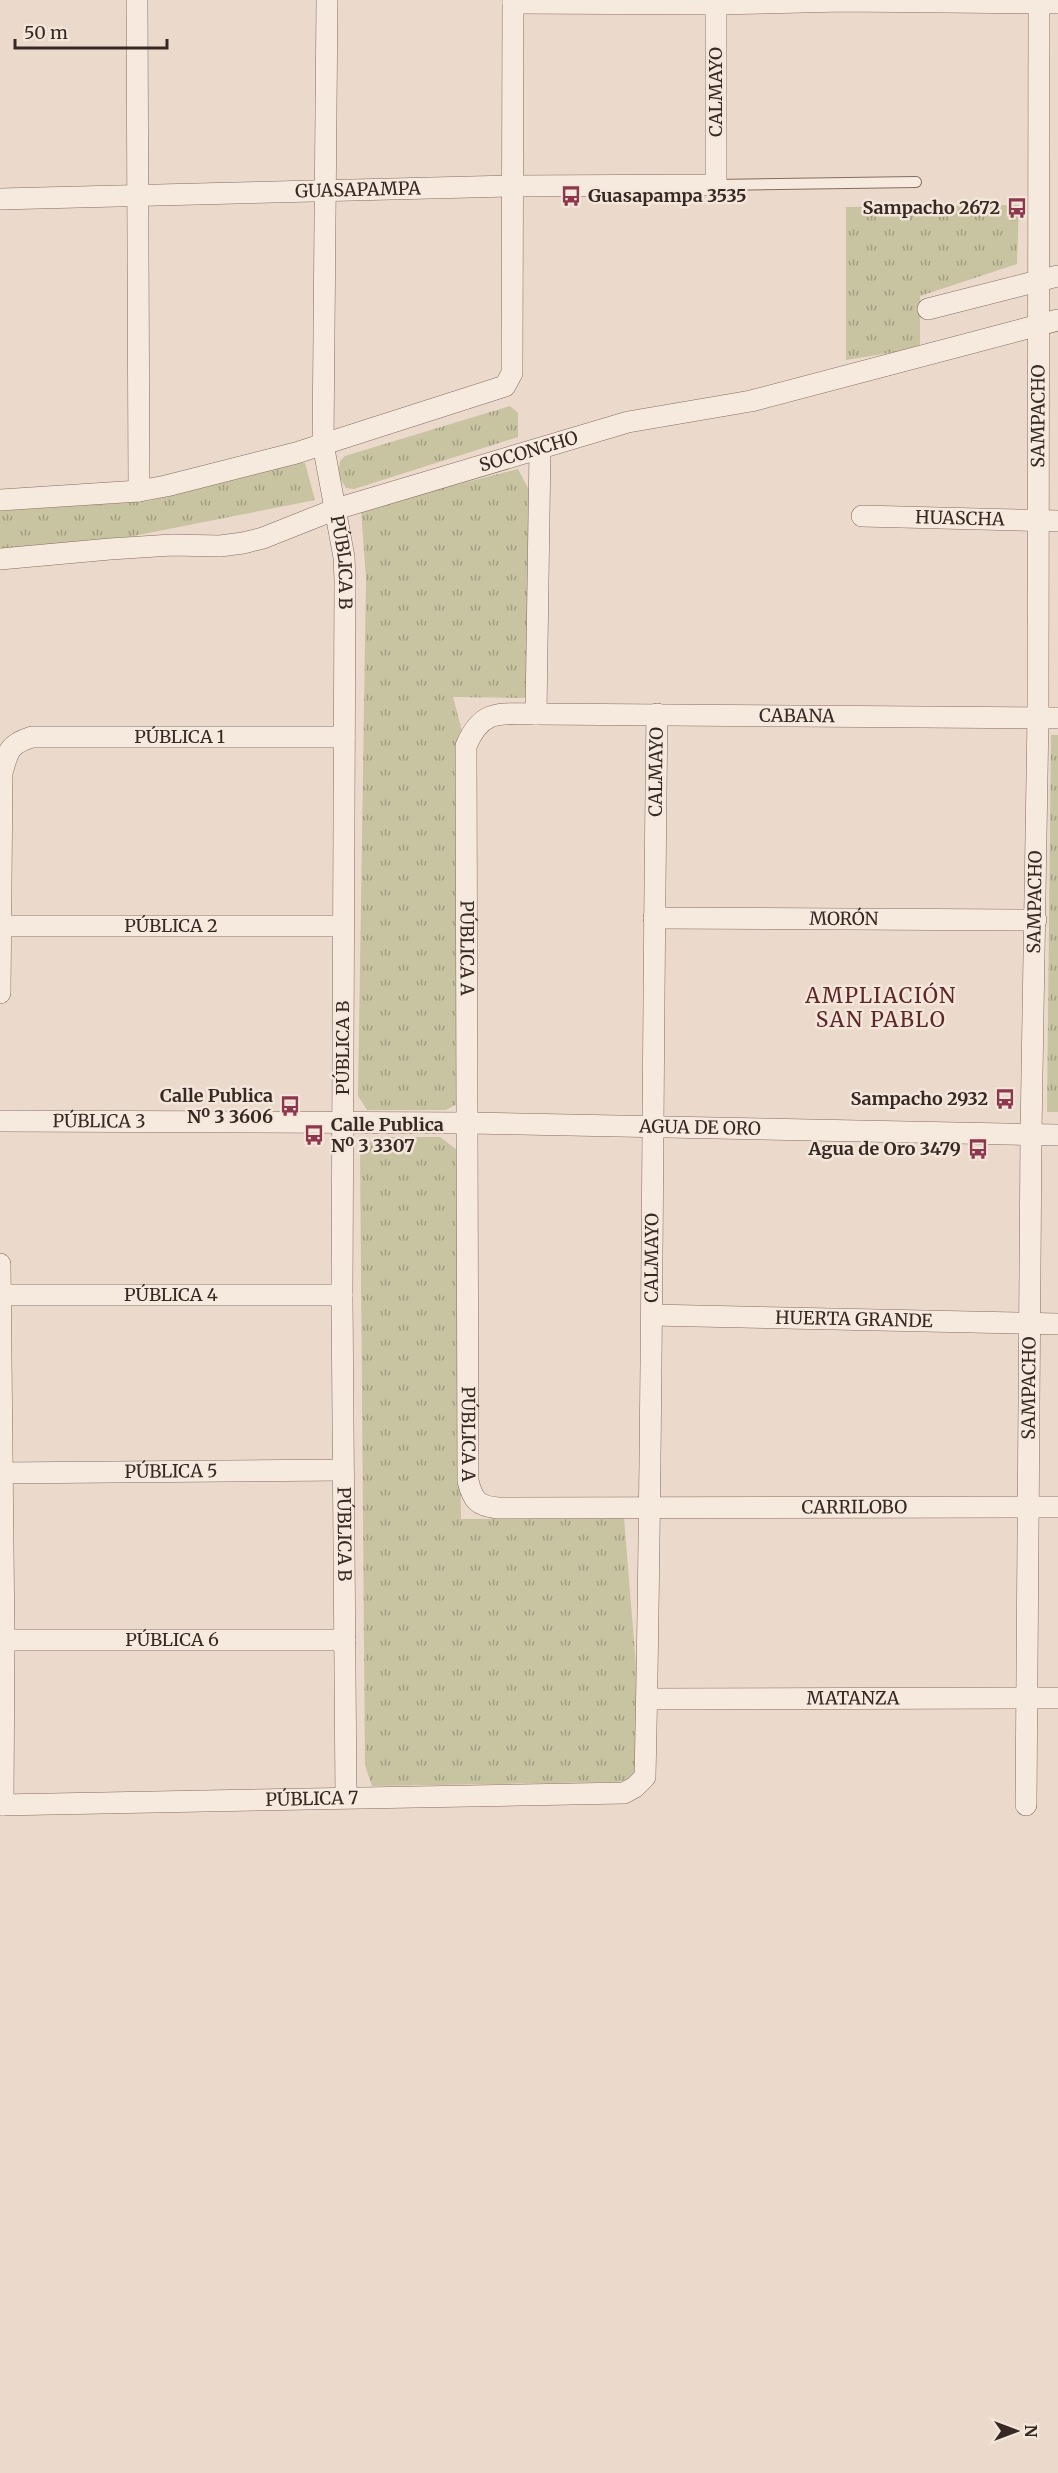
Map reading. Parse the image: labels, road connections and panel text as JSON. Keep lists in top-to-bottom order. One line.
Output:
{"streets":{"street":["CALMAYO","GUASAPAMPA","SAMPACHO","SOCONCHO","HUASCHA","PÚBLICA B","CABANA","PÚBLICA 1","MORÓN","PÚBLICA 2","PÚBLICA A","PÚBLICA 3","AGUA DE ORO","PÚBLICA 4","HUERTA GRANDE","PÚBLICA 5","CARRILOBO","PÚBLICA 6","MATANZA","PÚBLICA 7"]},"crossings":[["CALMAYO","GUASAPAMPA"],["CALMAYO","CABANA"],["CALMAYO","MORÓN"],["CALMAYO","PÚBLICA A"],["CALMAYO","AGUA DE ORO"],["CALMAYO","HUERTA GRANDE"],["CALMAYO","CARRILOBO"],["CALMAYO","MATANZA"],["CALMAYO","PÚBLICA 7"],["GUASAPAMPA","PÚBLICA B"],["SAMPACHO","SOCONCHO"],["SAMPACHO","HUASCHA"],["SAMPACHO","CABANA"],["SAMPACHO","MORÓN"],["SAMPACHO","AGUA DE ORO"],["SAMPACHO","HUERTA GRANDE"],["SAMPACHO","CARRILOBO"],["SAMPACHO","MATANZA"],["SOCONCHO","PÚBLICA B"],["PÚBLICA B","PÚBLICA 1"],["PÚBLICA B","PÚBLICA 2"],["PÚBLICA B","PÚBLICA 3"],["PÚBLICA B","AGUA DE ORO"],["PÚBLICA B","PÚBLICA 4"],["PÚBLICA B","PÚBLICA 5"],["PÚBLICA B","PÚBLICA 6"],["PÚBLICA B","PÚBLICA 7"],["CABANA","PÚBLICA A"],["PÚBLICA 1","PÚBLICA 2"],["PÚBLICA A","AGUA DE ORO"],["PÚBLICA A","CARRILOBO"],["PÚBLICA 3","AGUA DE ORO"]],"districts":["AMPLIACIÓN SAN PABLO"],"places":{"bus stop":["Guasapampa 3535","Sampacho 2672","Sampacho 2932","Calle Publica Nº 3 3606","Calle Publica Nº 3 3307","Agua de Oro 3479"]},"scale_bar":"50 m","north":"right"}
